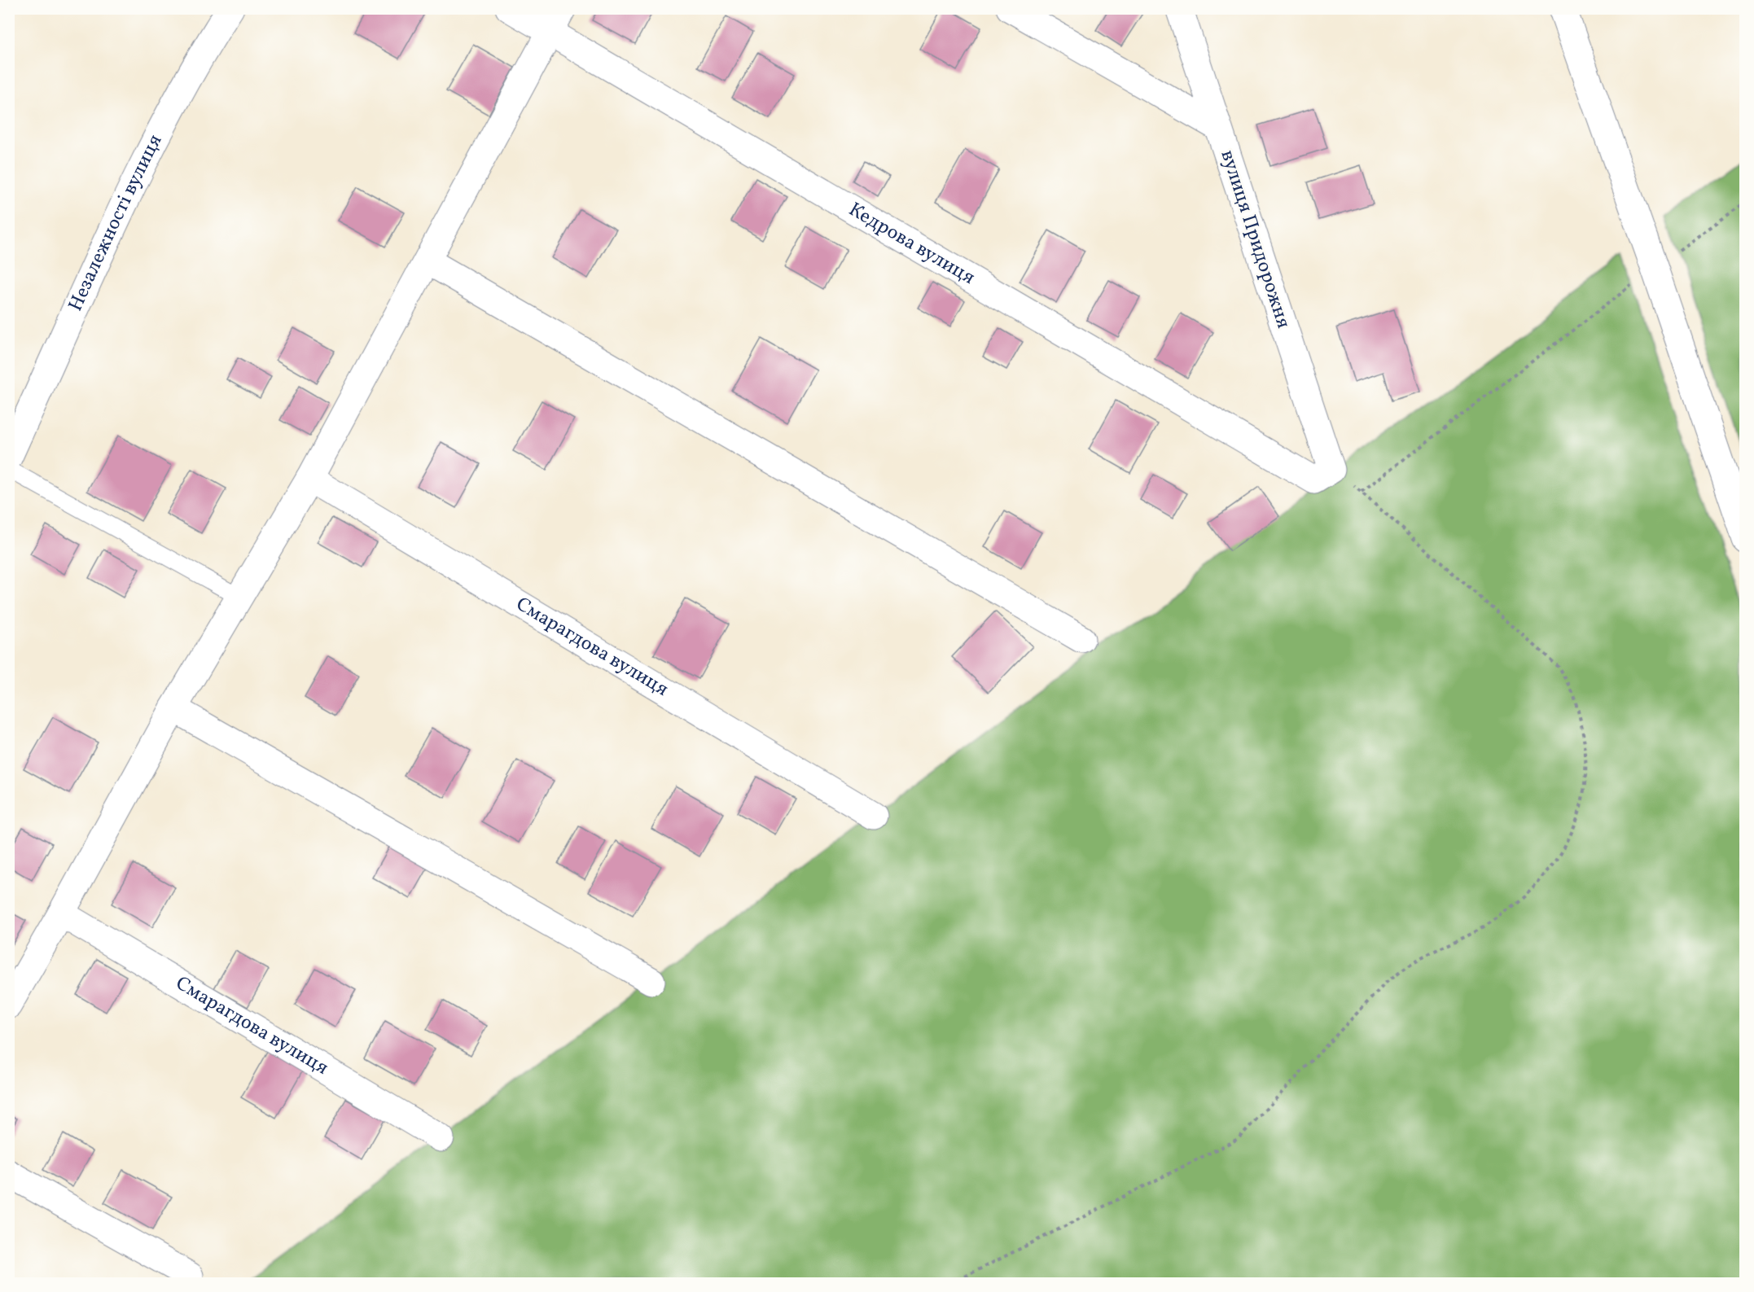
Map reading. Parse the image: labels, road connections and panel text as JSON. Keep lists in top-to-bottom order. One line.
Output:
{"streets":{"street":["Незалежності вулиця","вулиця Придорожня","Кедрова вулиця","Смарагдова вулиця"]},"crossings":[["вулиця Придорожня","Кедрова вулиця"]]}
